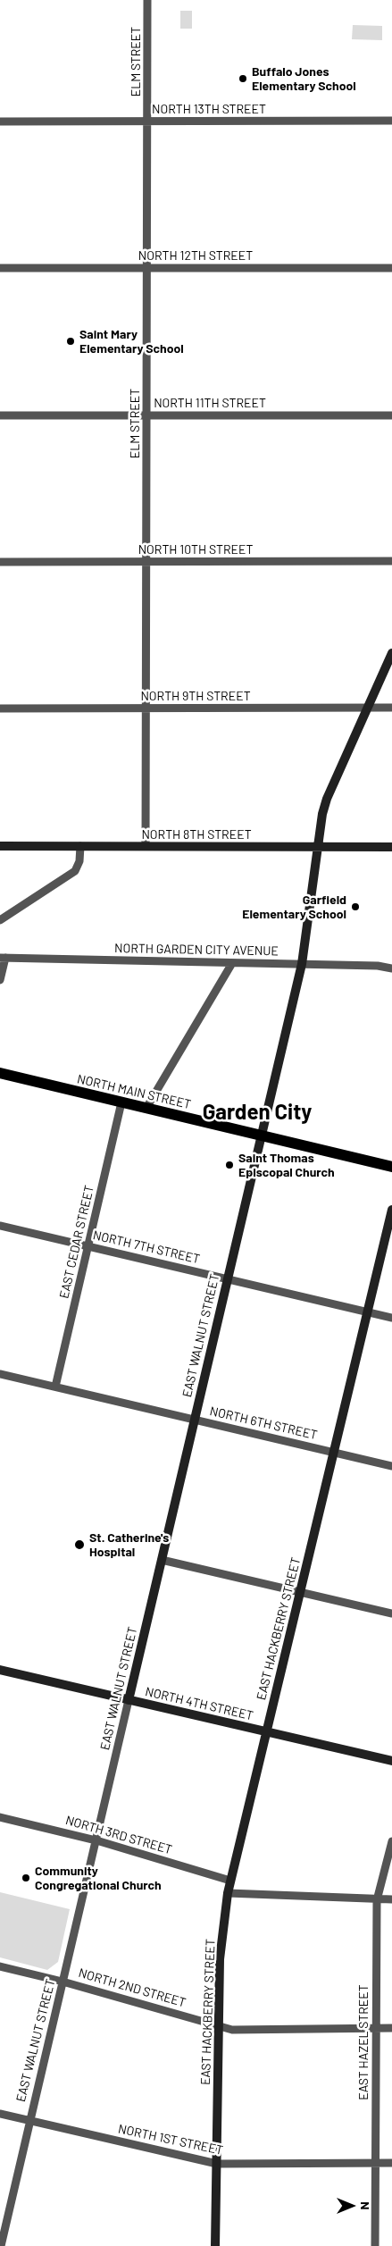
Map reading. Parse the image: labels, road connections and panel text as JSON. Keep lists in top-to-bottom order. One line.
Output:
{"streets":{"main road":["NORTH 8TH STREET","NORTH MAIN STREET","EAST WALNUT STREET","EAST HACKBERRY STREET","NORTH 4TH STREET"],"street":["ELM STREET","NORTH 13TH STREET","NORTH 12TH STREET","NORTH 11TH STREET","NORTH 10TH STREET","NORTH 9TH STREET","NORTH GARDEN CITY AVENUE","EAST CEDAR STREET","NORTH 7TH STREET","NORTH 6TH STREET","NORTH 3RD STREET","NORTH 2ND STREET","EAST HAZEL STREET","NORTH 1ST STREET"]},"crossings":[["ELM STREET","NORTH 13TH STREET"],["ELM STREET","NORTH 12TH STREET"],["ELM STREET","NORTH 11TH STREET"],["ELM STREET","NORTH 10TH STREET"],["ELM STREET","NORTH 9TH STREET"],["ELM STREET","NORTH 8TH STREET"],["NORTH 9TH STREET","EAST WALNUT STREET"],["NORTH 8TH STREET","EAST WALNUT STREET"],["NORTH GARDEN CITY AVENUE","EAST WALNUT STREET"],["NORTH MAIN STREET","EAST CEDAR STREET"],["NORTH MAIN STREET","EAST WALNUT STREET"],["EAST CEDAR STREET","NORTH 7TH STREET"],["EAST CEDAR STREET","NORTH 6TH STREET"],["NORTH 7TH STREET","EAST WALNUT STREET"],["NORTH 7TH STREET","EAST HACKBERRY STREET"],["EAST WALNUT STREET","NORTH 6TH STREET"],["EAST WALNUT STREET","NORTH 4TH STREET"],["EAST WALNUT STREET","NORTH 3RD STREET"],["EAST WALNUT STREET","NORTH 2ND STREET"],["EAST WALNUT STREET","NORTH 1ST STREET"],["NORTH 6TH STREET","EAST HACKBERRY STREET"],["EAST HACKBERRY STREET","NORTH 4TH STREET"],["EAST HACKBERRY STREET","NORTH 3RD STREET"],["EAST HACKBERRY STREET","NORTH 2ND STREET"],["EAST HACKBERRY STREET","NORTH 1ST STREET"],["NORTH 2ND STREET","EAST HAZEL STREET"],["EAST HAZEL STREET","NORTH 1ST STREET"]],"districts":["Garden City"],"places":["Buffalo Jones Elementary School","Saint Mary Elementary School","Garfield Elementary School","Saint Thomas Episcopal Church","St. Catherine's Hospital","Community Congregational Church"],"north":"right"}
